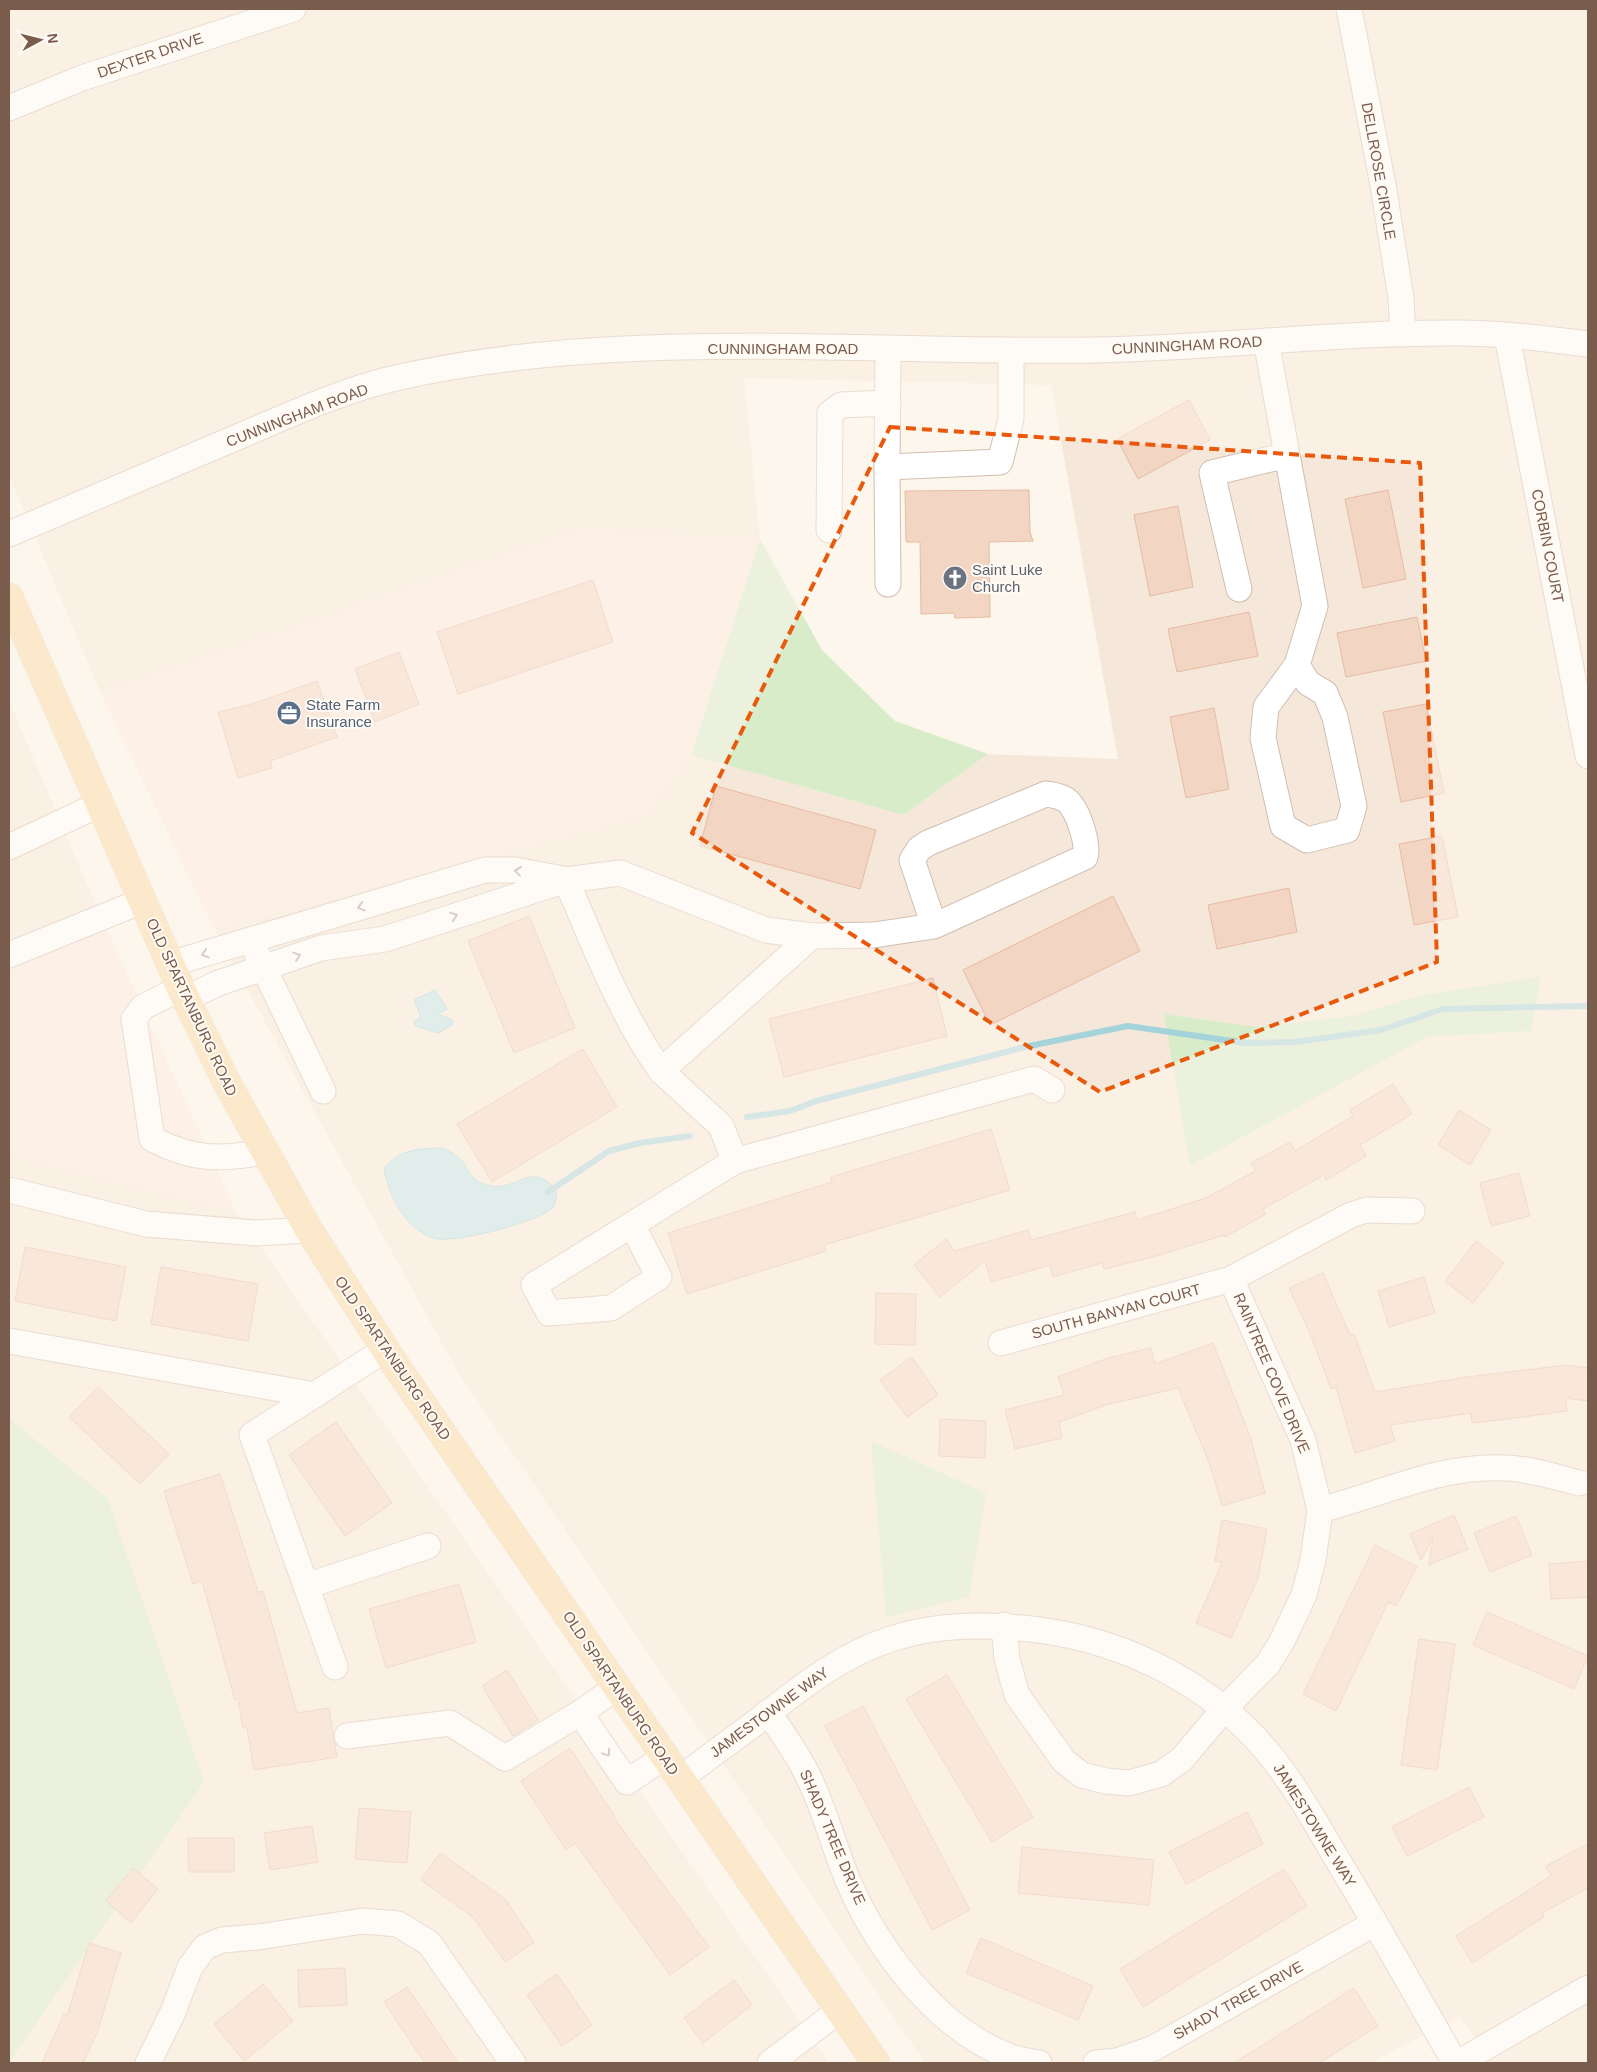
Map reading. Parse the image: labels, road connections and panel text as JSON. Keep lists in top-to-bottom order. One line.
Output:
{"streets":{"main road":["OLD SPARTANBURG ROAD"],"street":["DEXTER DRIVE","DELLROSE CIRCLE","CUNNINGHAM ROAD","CORBIN COURT","SOUTH BANYAN COURT","RAINTREE COVE DRIVE","JAMESTOWNE WAY","SHADY TREE DRIVE"]},"crossings":[["DELLROSE CIRCLE","CUNNINGHAM ROAD"],["CUNNINGHAM ROAD","CORBIN COURT"],["OLD SPARTANBURG ROAD","JAMESTOWNE WAY"],["SOUTH BANYAN COURT","RAINTREE COVE DRIVE"],["RAINTREE COVE DRIVE","JAMESTOWNE WAY"],["JAMESTOWNE WAY","SHADY TREE DRIVE"]],"places":{"church":["Saint Luke Church"],"office":["State Farm Insurance"]},"north":"right"}
